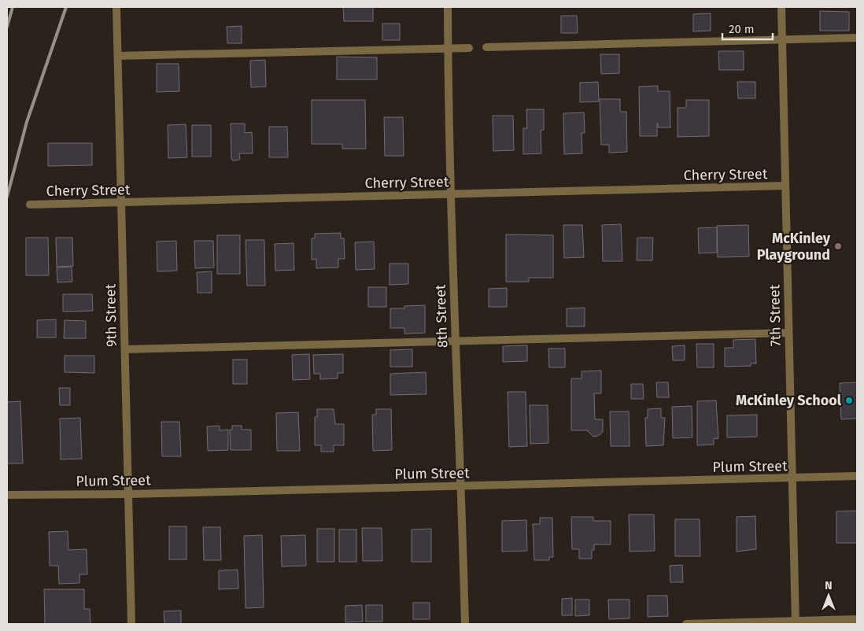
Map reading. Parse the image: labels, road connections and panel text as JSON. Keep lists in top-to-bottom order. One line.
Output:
{"streets":{"street":["Cherry Street","9th Street","7th Street","8th Street","Plum Street"]},"crossings":[["Cherry Street","9th Street"],["Cherry Street","7th Street"],["Cherry Street","8th Street"],["9th Street","Plum Street"],["7th Street","Plum Street"],["8th Street","Plum Street"]],"places":["McKinley Playground","McKinley School"],"scale_bar":"20 m","north":"top"}
